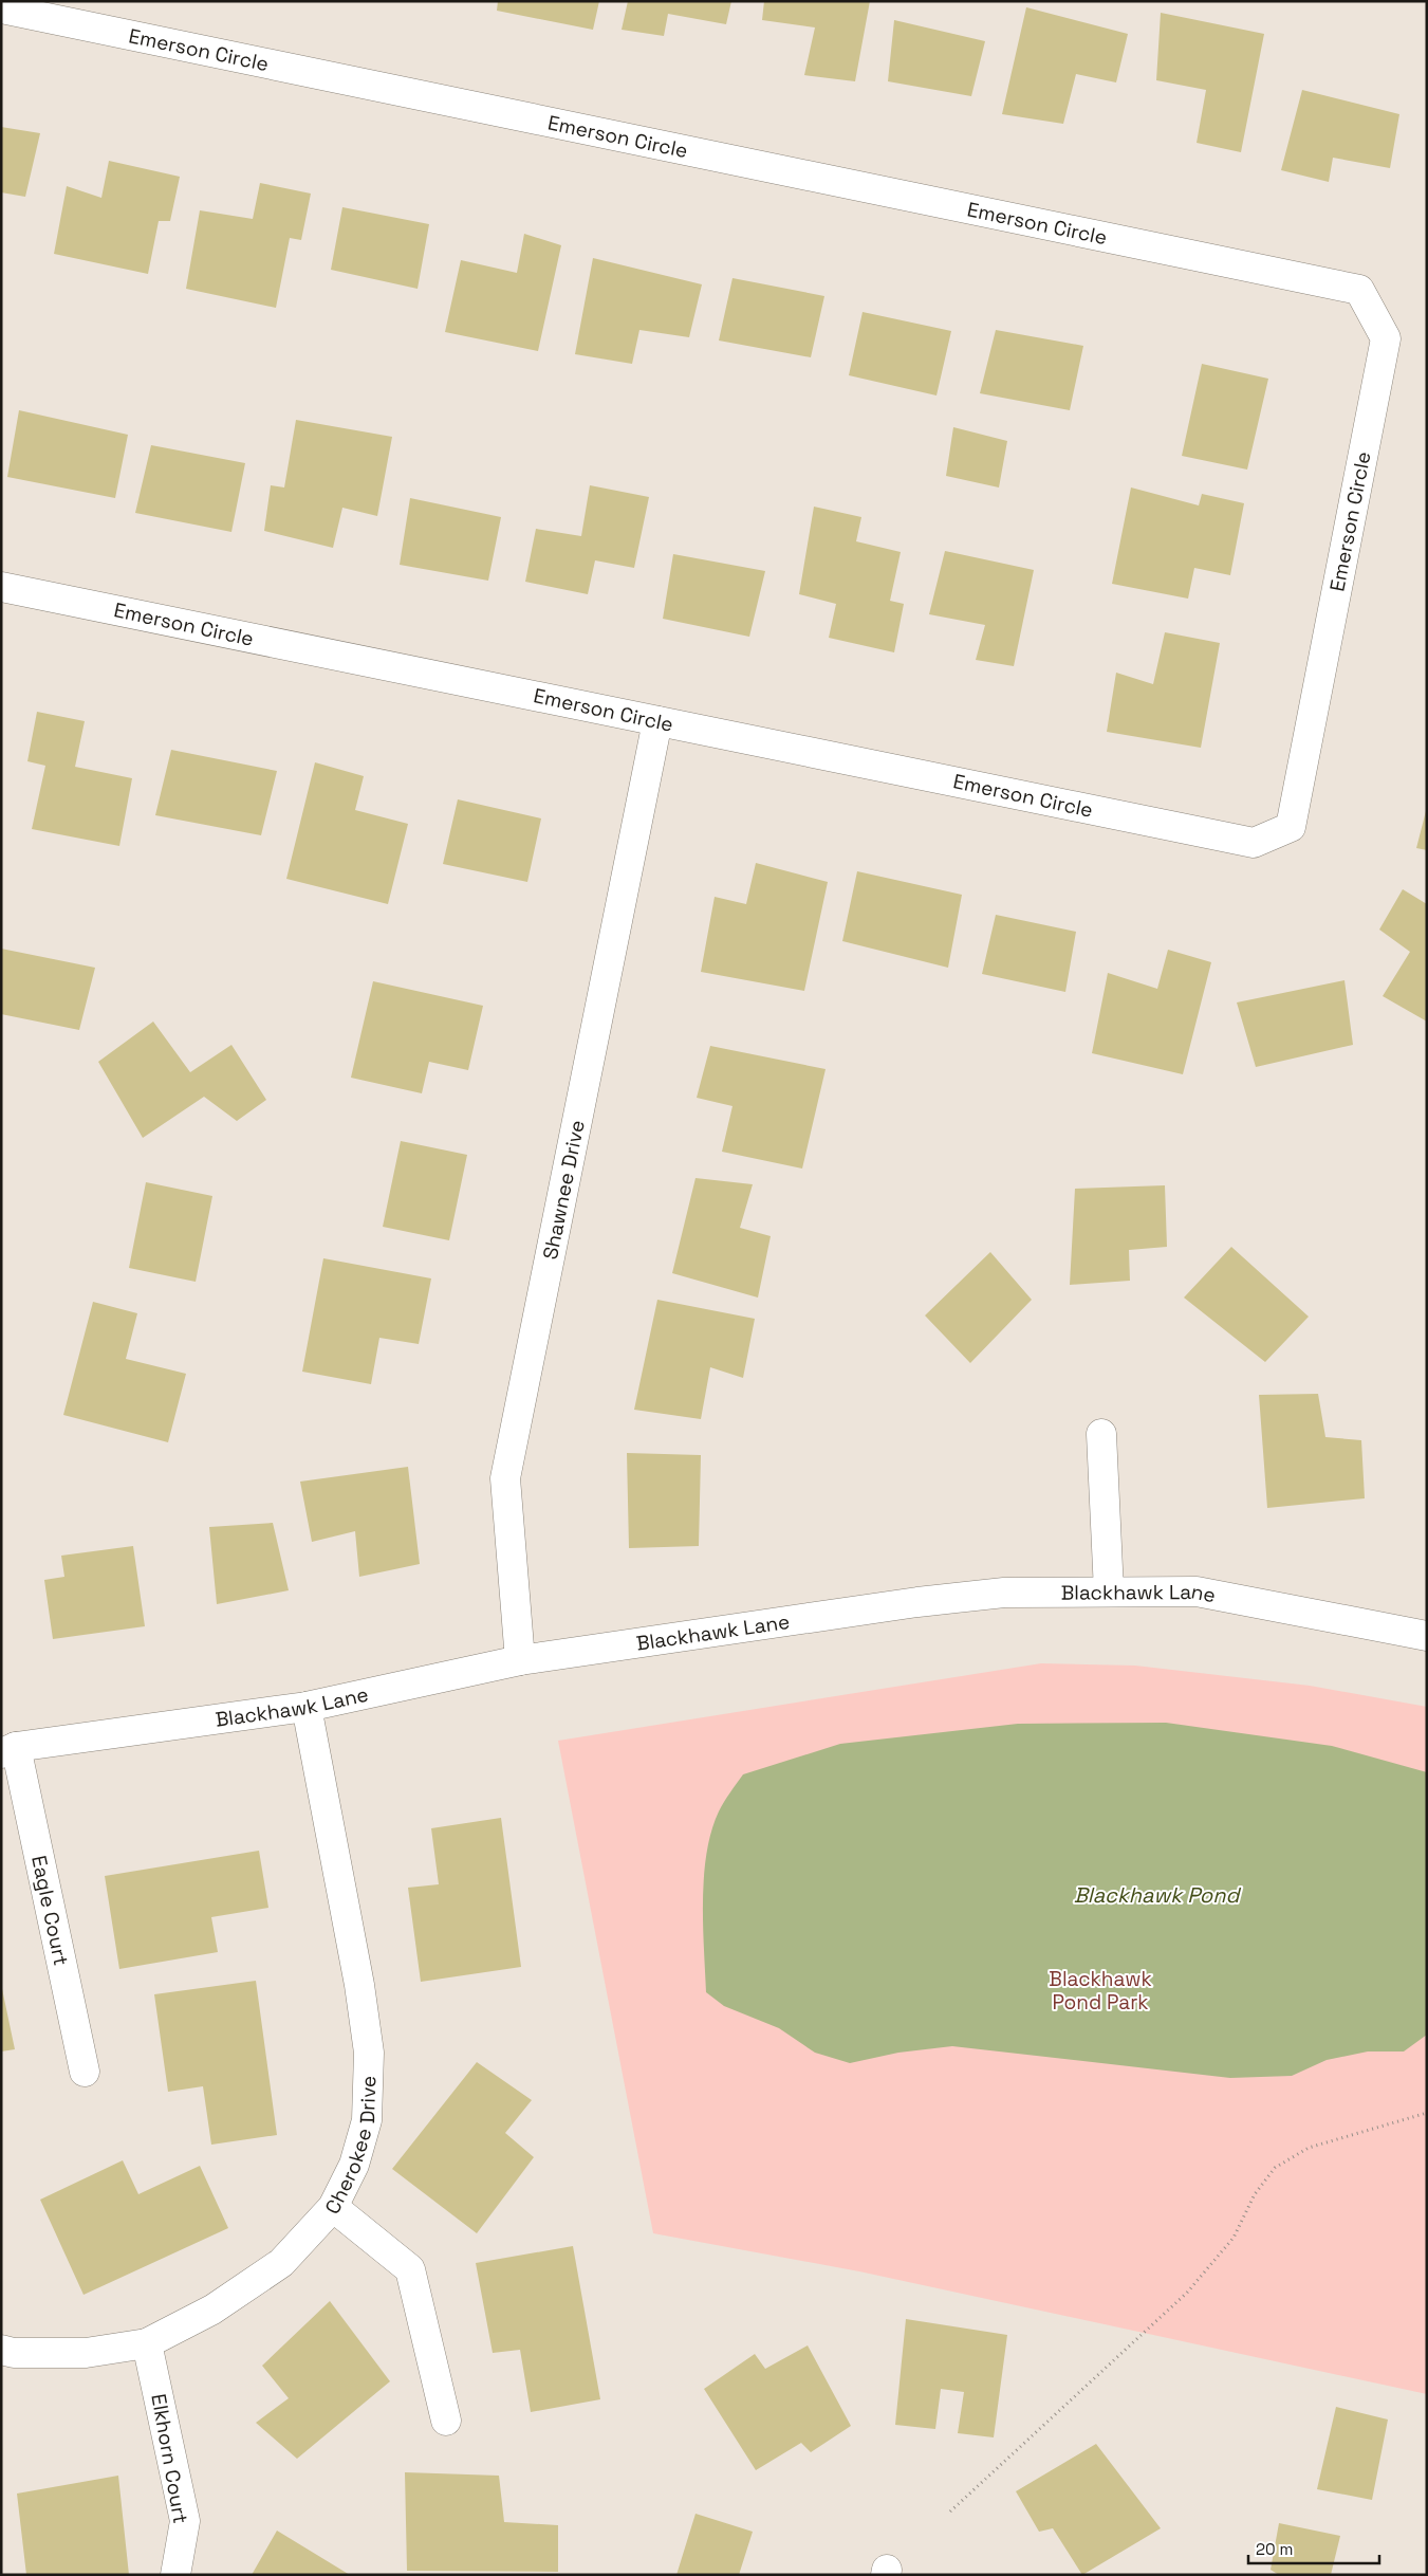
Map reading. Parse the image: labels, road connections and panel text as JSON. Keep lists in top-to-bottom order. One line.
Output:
{"streets":{"street":["Emerson Circle","Shawnee Drive","Blackhawk Lane","Eagle Court","Cherokee Drive","Elkhorn Court"]},"crossings":[["Emerson Circle","Shawnee Drive"],["Shawnee Drive","Blackhawk Lane"],["Blackhawk Lane","Eagle Court"],["Blackhawk Lane","Cherokee Drive"],["Cherokee Drive","Elkhorn Court"]],"water":["Blackhawk Pond"],"parks":["Blackhawk Pond Park"],"scale_bar":"20 m"}
